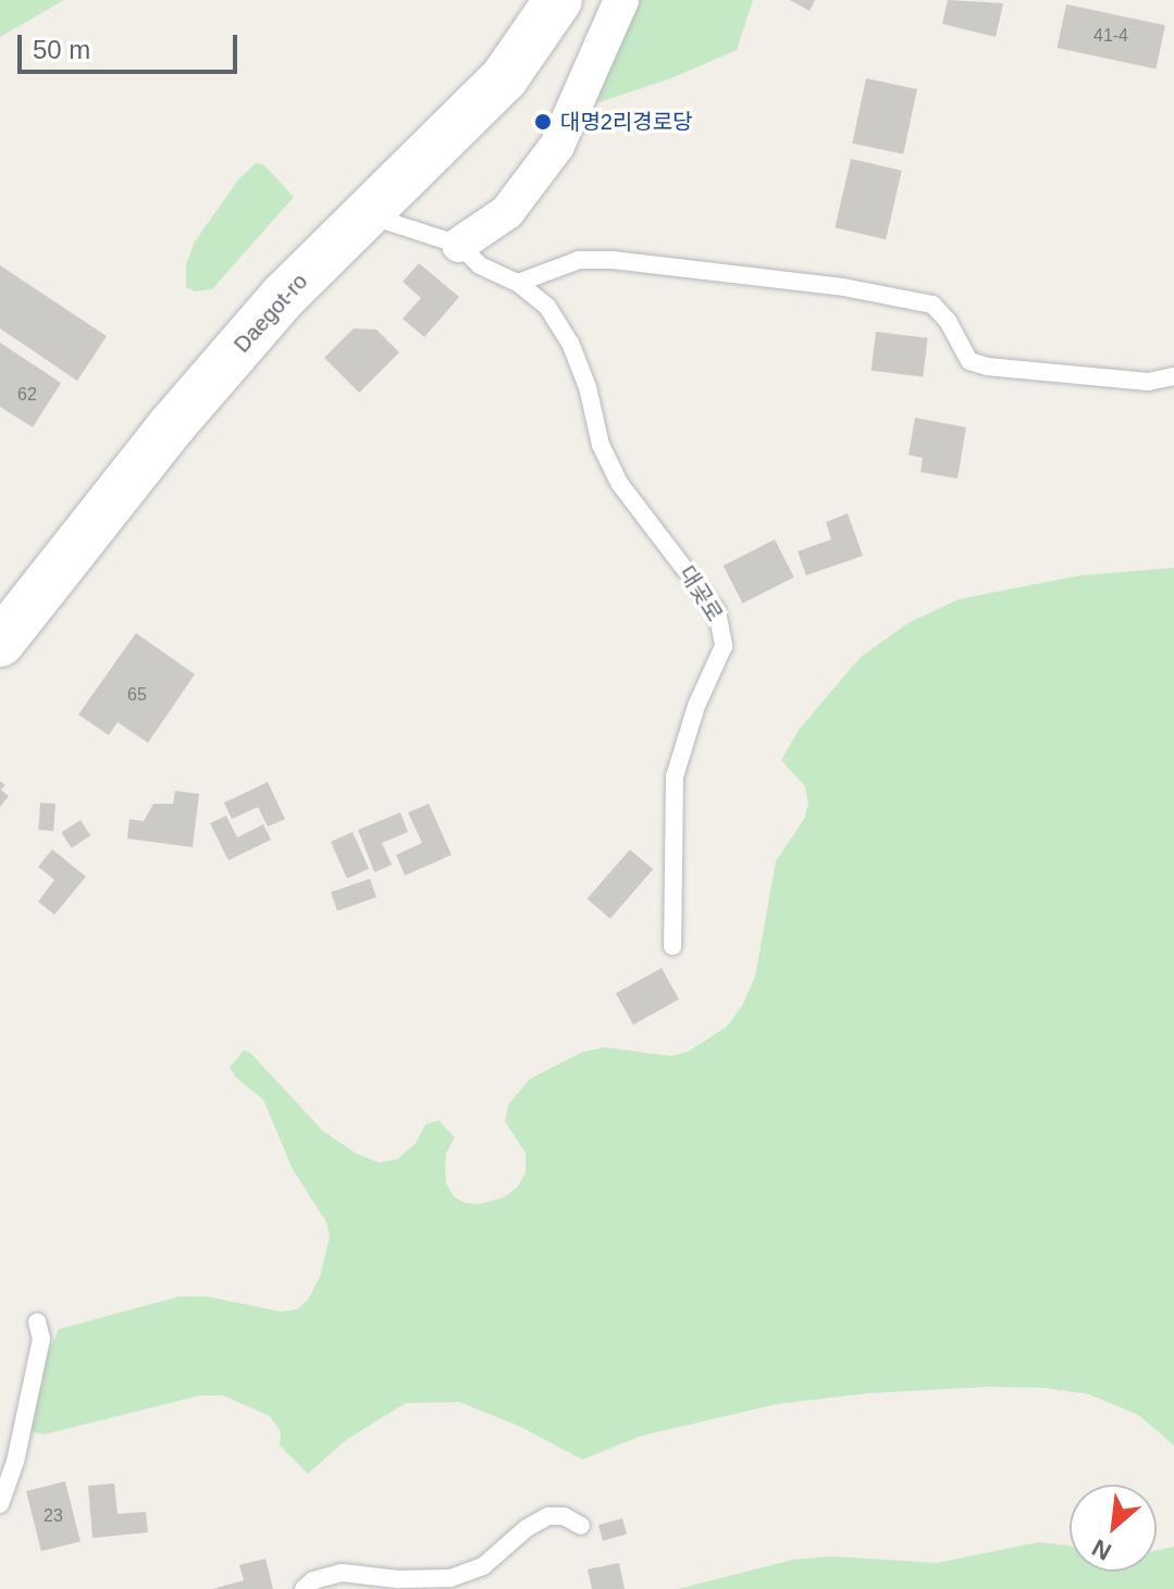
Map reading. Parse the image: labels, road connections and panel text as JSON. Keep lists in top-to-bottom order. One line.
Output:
{"streets":{"street":["Daegot-ro"],"lane":["대곶로"]},"crossings":[["Daegot-ro","대곶로"]],"places":["대명2리경로당"],"house_numbers":["41-4","62","65","23"],"scale_bar":"50 m","north":"bottom left"}
